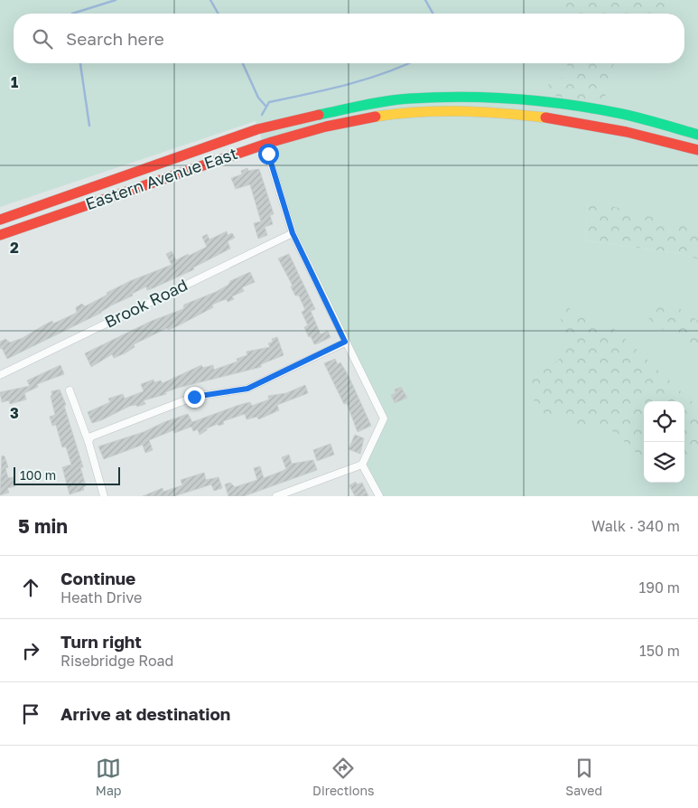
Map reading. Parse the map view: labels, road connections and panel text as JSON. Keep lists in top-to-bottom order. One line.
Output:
{"streets":{"highway":["Eastern Avenue East"],"street":["Brook Road"]},"scale_bar":"100 m","page":{"search":"Search here","scale":"100 m","heading":["5 min","Walk · 340 m"],"list":[["Continue","Heath Drive","190 m"],["Turn right","Risebridge Road","150 m"],"Arrive at destination"],"nav":["Map","Directions","Saved"]},"grid":{"rows":["1","2","3"]}}
